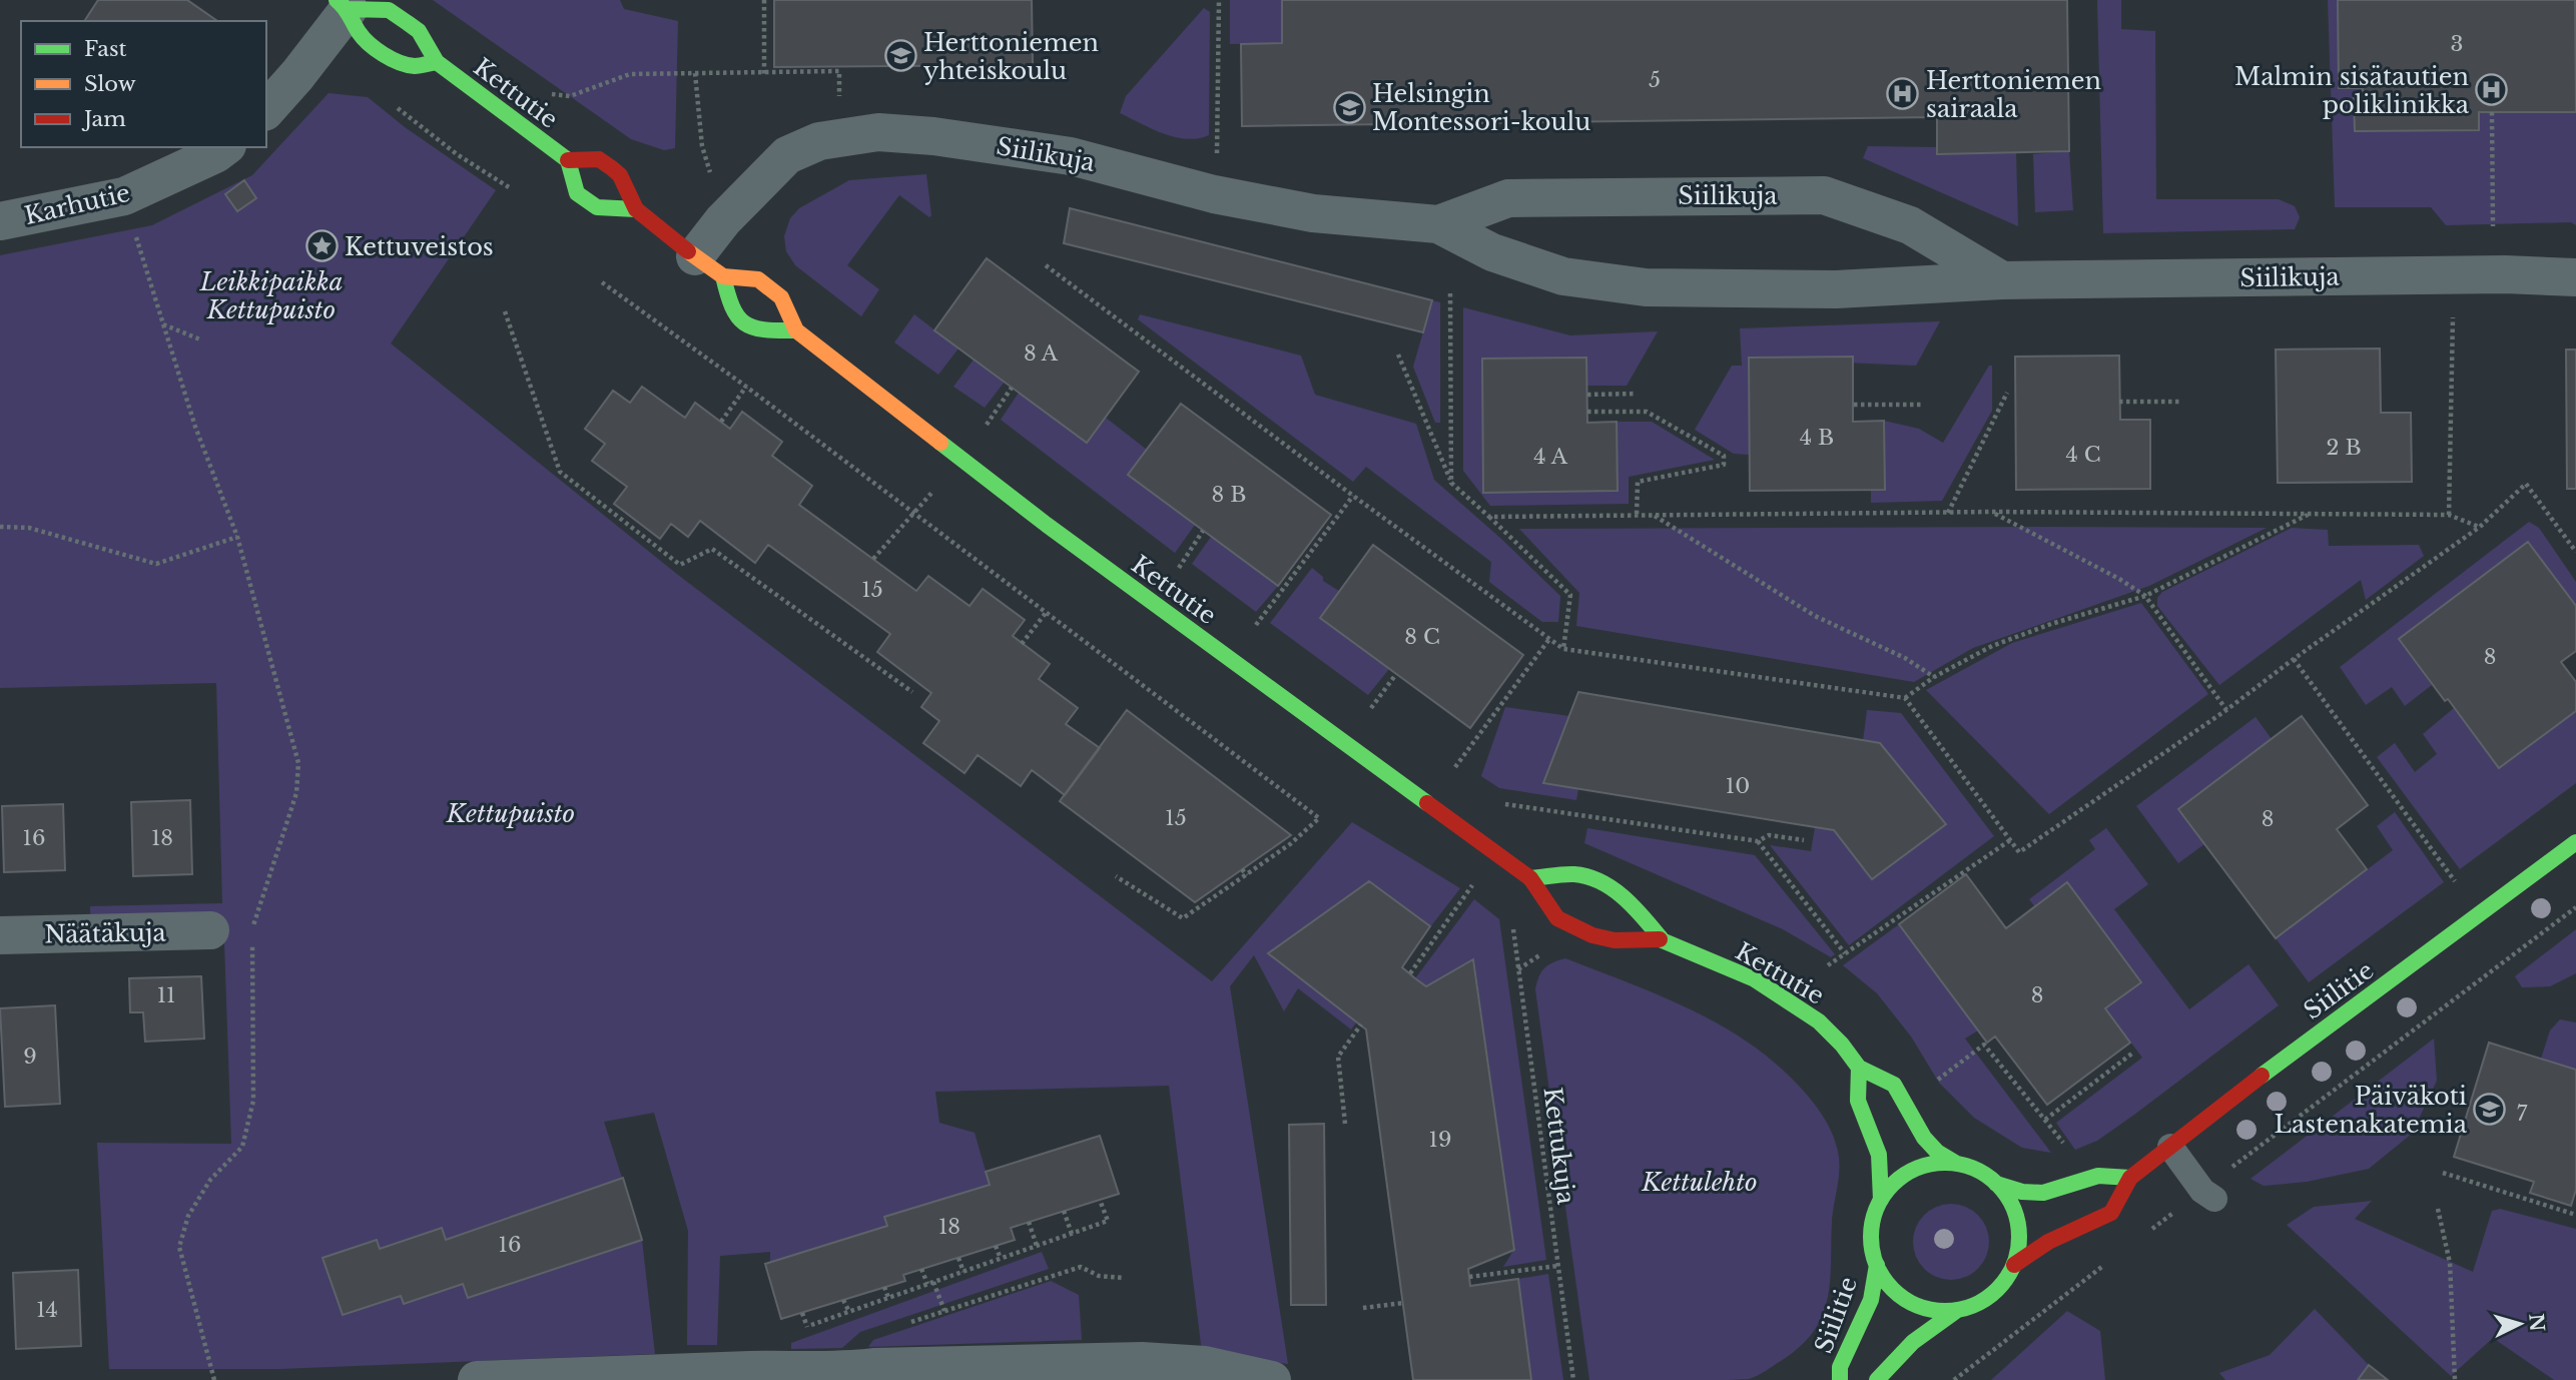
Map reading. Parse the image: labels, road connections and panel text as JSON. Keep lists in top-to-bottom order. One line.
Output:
{"streets":{"street":["Kettutie","Siilikuja","Karhutie","Näätäkuja","Siilitie"],"path":["Kettukuja"]},"crossings":[["Kettutie","Siilikuja"],["Kettutie","Siilitie"]],"parks":["Leikkipaikka Kettupuisto","Kettupuisto","Kettulehto"],"places":{"school or university":["Herttoniemen yhteiskoulu","Helsingin Montessori-koulu","Päiväkoti Lastenakatemia"],"hospital":["Malmin sisätautien poliklinikka","Herttoniemen sairaala"],"place":["Kettuveistos"]},"house_numbers":["3","5","8 A","4 B","2 B","4 C","4 A","8 B","15","8 C","8","10","15","8","16","18","11","8","9","7","19","18","16","14"],"legend":["Fast","Slow","Jam"],"north":"right"}
